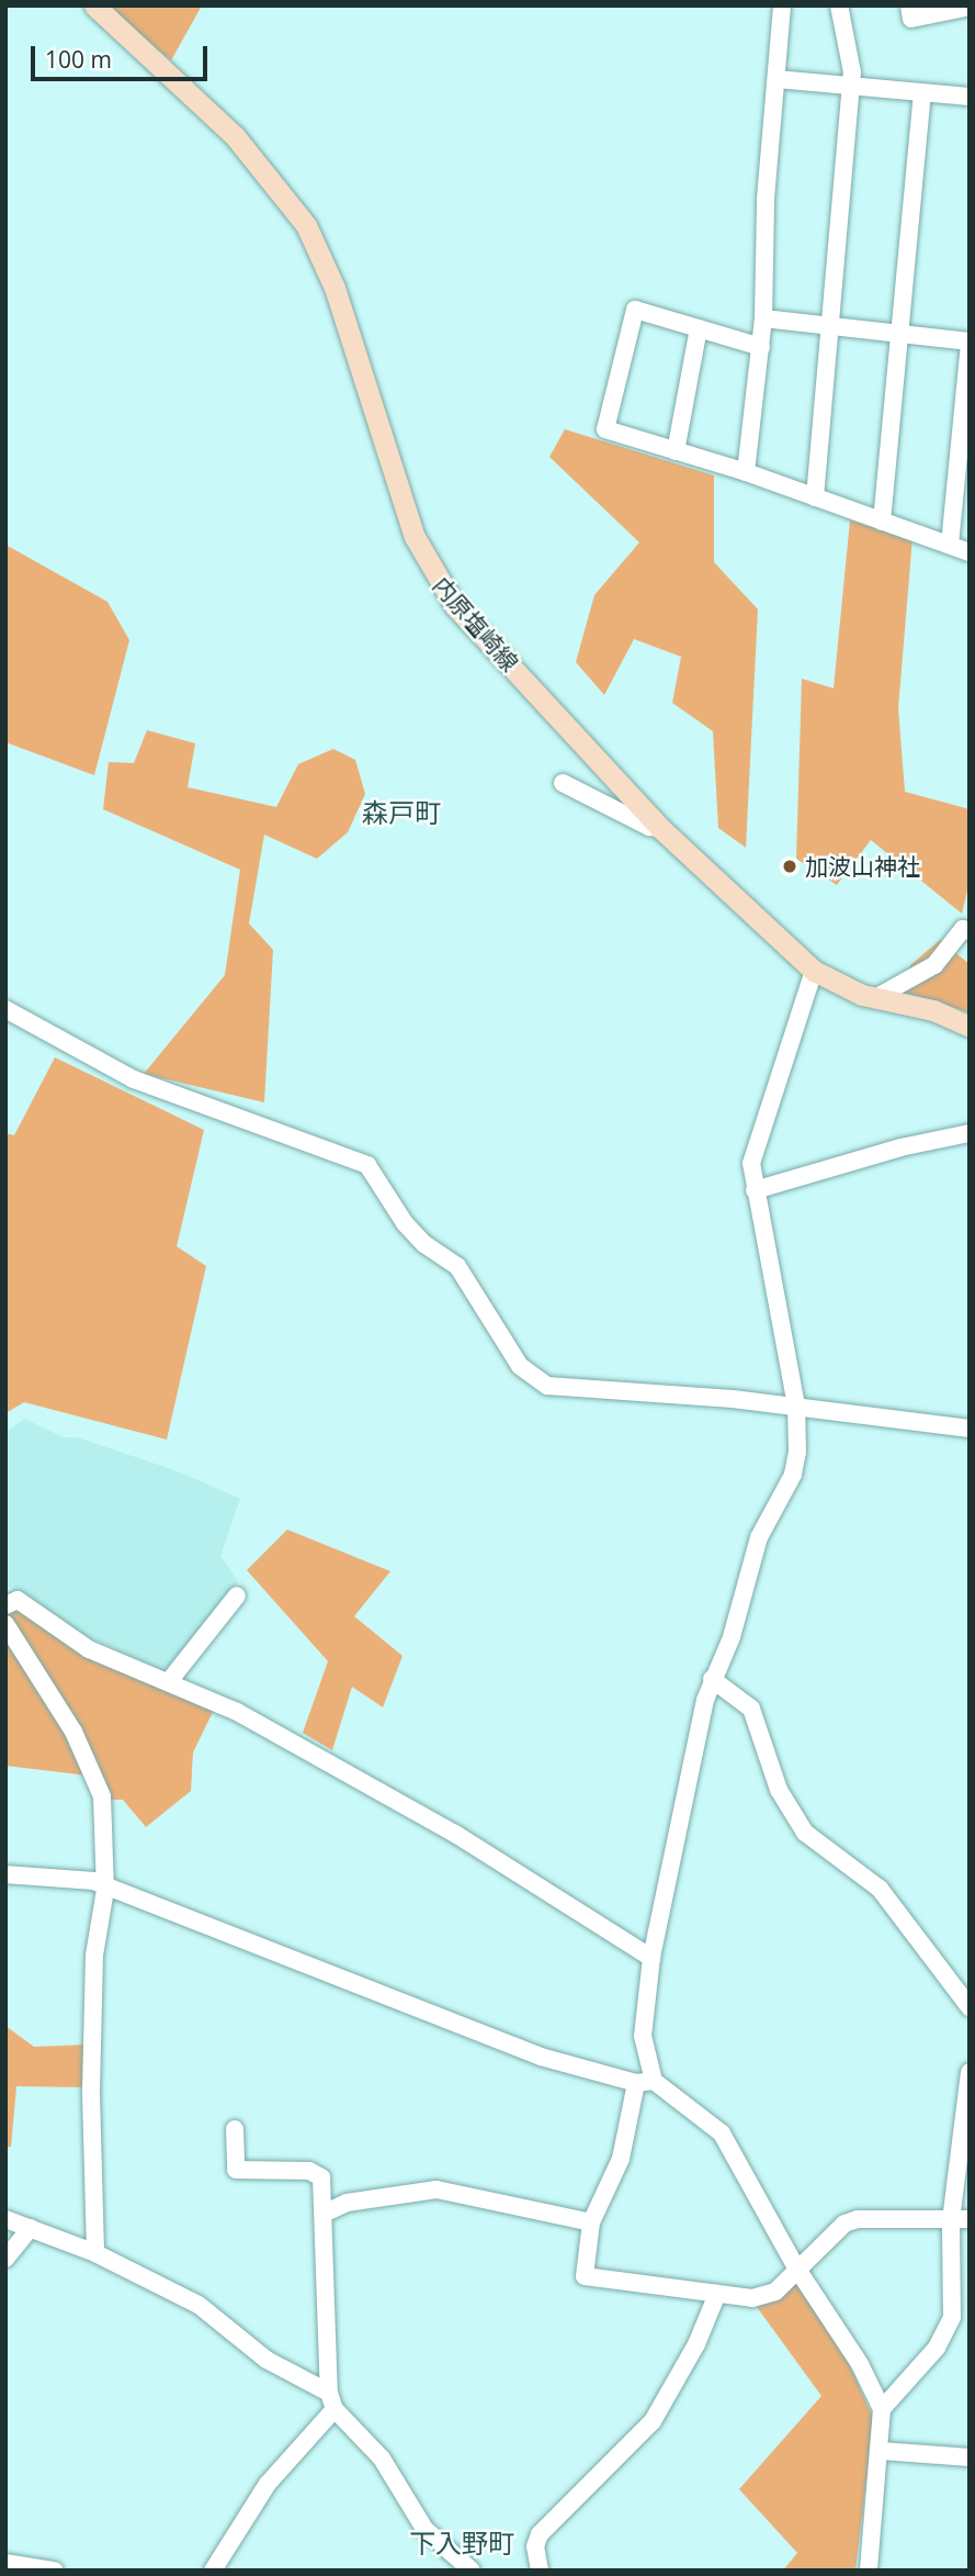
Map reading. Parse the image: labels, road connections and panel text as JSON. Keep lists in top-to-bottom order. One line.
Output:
{"streets":{"main road":["内原塩崎線"]},"districts":["森戸町","下入野町"],"places":["加波山神社"],"scale_bar":"100 m"}
